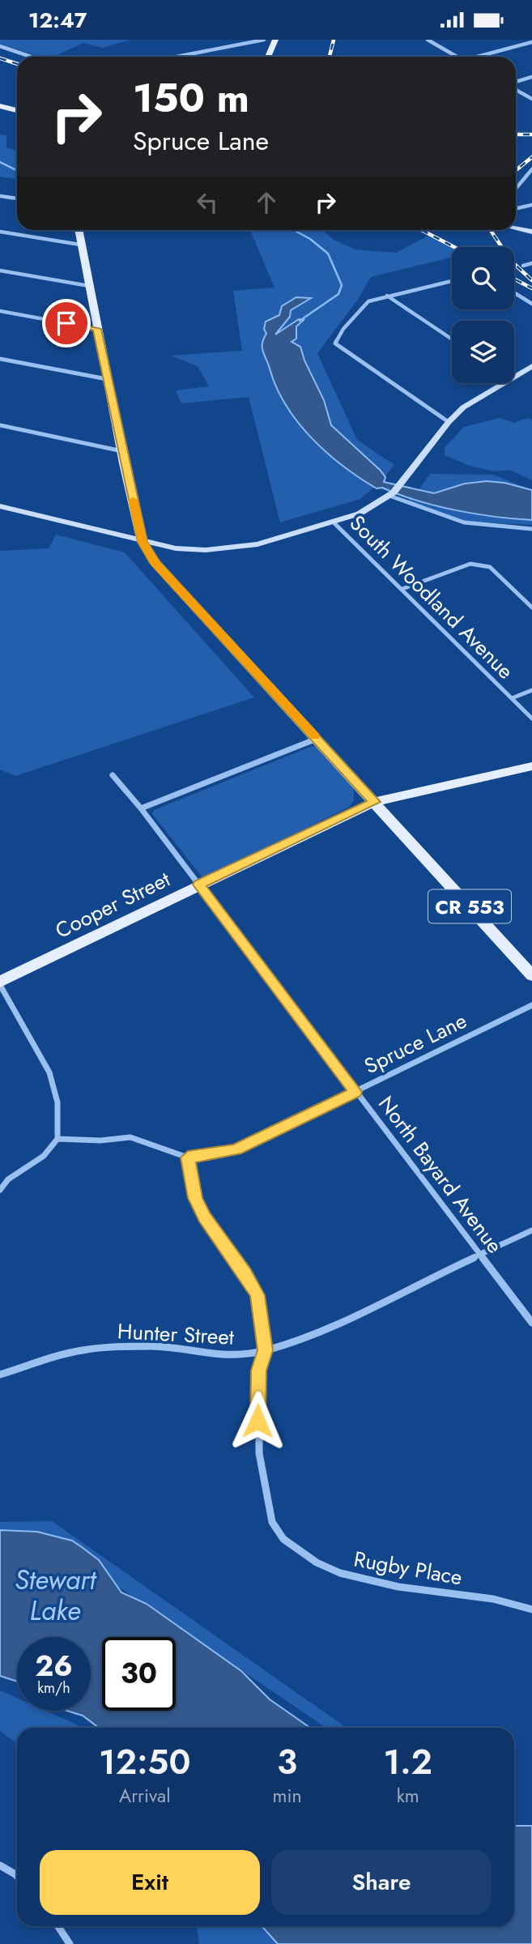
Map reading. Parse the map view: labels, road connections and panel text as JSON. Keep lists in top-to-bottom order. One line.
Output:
{"streets":{"main road":["Cooper Street","CR 553"],"street":["South Woodland Avenue","Spruce Lane","North Bayard Avenue","Hunter Street","Rugby Place"]},"crossings":[["Cooper Street","CR 553"],["Cooper Street","North Bayard Avenue"],["Spruce Lane","North Bayard Avenue"],["Spruce Lane","Rugby Place"],["North Bayard Avenue","Hunter Street"],["Hunter Street","Rugby Place"]],"water":["Stewart Lake"],"page":{"status":"12:47","turn":["150 m","Spruce Lane"],"speed":"26 km/h","limit":"30","eta":["12:50","Arrival","3","min","1.2","km"],"buttons":["Exit","Share"]}}
